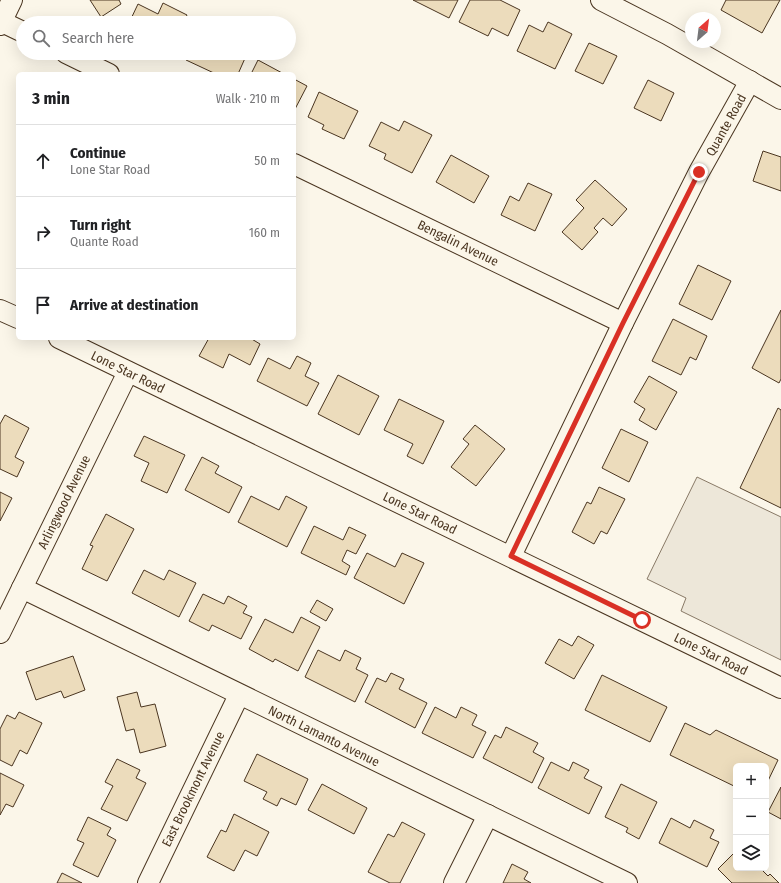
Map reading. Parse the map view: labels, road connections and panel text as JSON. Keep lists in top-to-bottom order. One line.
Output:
{"streets":{"street":["Quante Road","Bengalin Avenue","Lone Star Road","Arlingwood Avenue","North Lamanto Avenue","East Brookmont Avenue"]},"crossings":[["Quante Road","Bengalin Avenue"],["Quante Road","Lone Star Road"],["Lone Star Road","Arlingwood Avenue"],["Arlingwood Avenue","North Lamanto Avenue"],["North Lamanto Avenue","East Brookmont Avenue"]],"north":"top right","page":{"search":"Search here","heading":["3 min","Walk · 210 m"],"list":[["Continue","Lone Star Road","50 m"],["Turn right","Quante Road","160 m"],"Arrive at destination"],"map_buttons":["+","−"]}}
